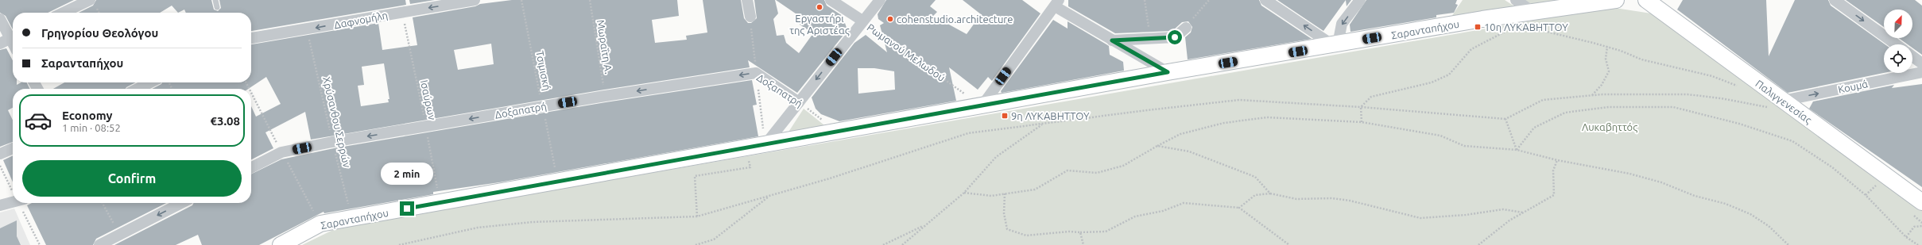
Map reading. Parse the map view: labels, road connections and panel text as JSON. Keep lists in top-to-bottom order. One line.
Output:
{"streets":{"street":["Δαφνομήλη","Σαρανταπήχου","Ρωμανού Μελωδού","Κουμά","Δοξαπατρή","Παλιγγενεσίας"],"path":["Μωραΐτη Α.","Τσιμισκή","Ισαύρων","Χρύσανθου Σερρών"]},"crossings":[["Δαφνομήλη","Ισαύρων"],["Δαφνομήλη","Χρύσανθου Σερρών"],["Σαρανταπήχου","Ρωμανού Μελωδού"],["Σαρανταπήχου","Τσιμισκή"],["Σαρανταπήχου","Δοξαπατρή"],["Σαρανταπήχου","Ισαύρων"],["Σαρανταπήχου","Χρύσανθου Σερρών"],["Μωραΐτη Α.","Δοξαπατρή"],["Τσιμισκή","Δοξαπατρή"],["Κουμά","Παλιγγενεσίας"],["Δοξαπατρή","Ισαύρων"],["Δοξαπατρή","Χρύσανθου Σερρών"]],"one_way":["Δαφνομήλη","Κουμά","Δοξαπατρή"],"parks":["Λυκαβηττός"],"places":{"other":["Εργαστήρι της Αριστέας","cohenstudio.architecture"],"transit":["10η ΛΥΚΑΒΗΤΤΟΥ","9η ΛΥΚΑΒΗΤΤΟΥ"]},"north":"top right","page":{"banner":["Γρηγορίου Θεολόγου","Σαρανταπήχου"],"list":[{"name":"Economy","note":"1 min · 08:52","value":"€3.08"}],"buttons":"Confirm","bubble":"2 min"}}
